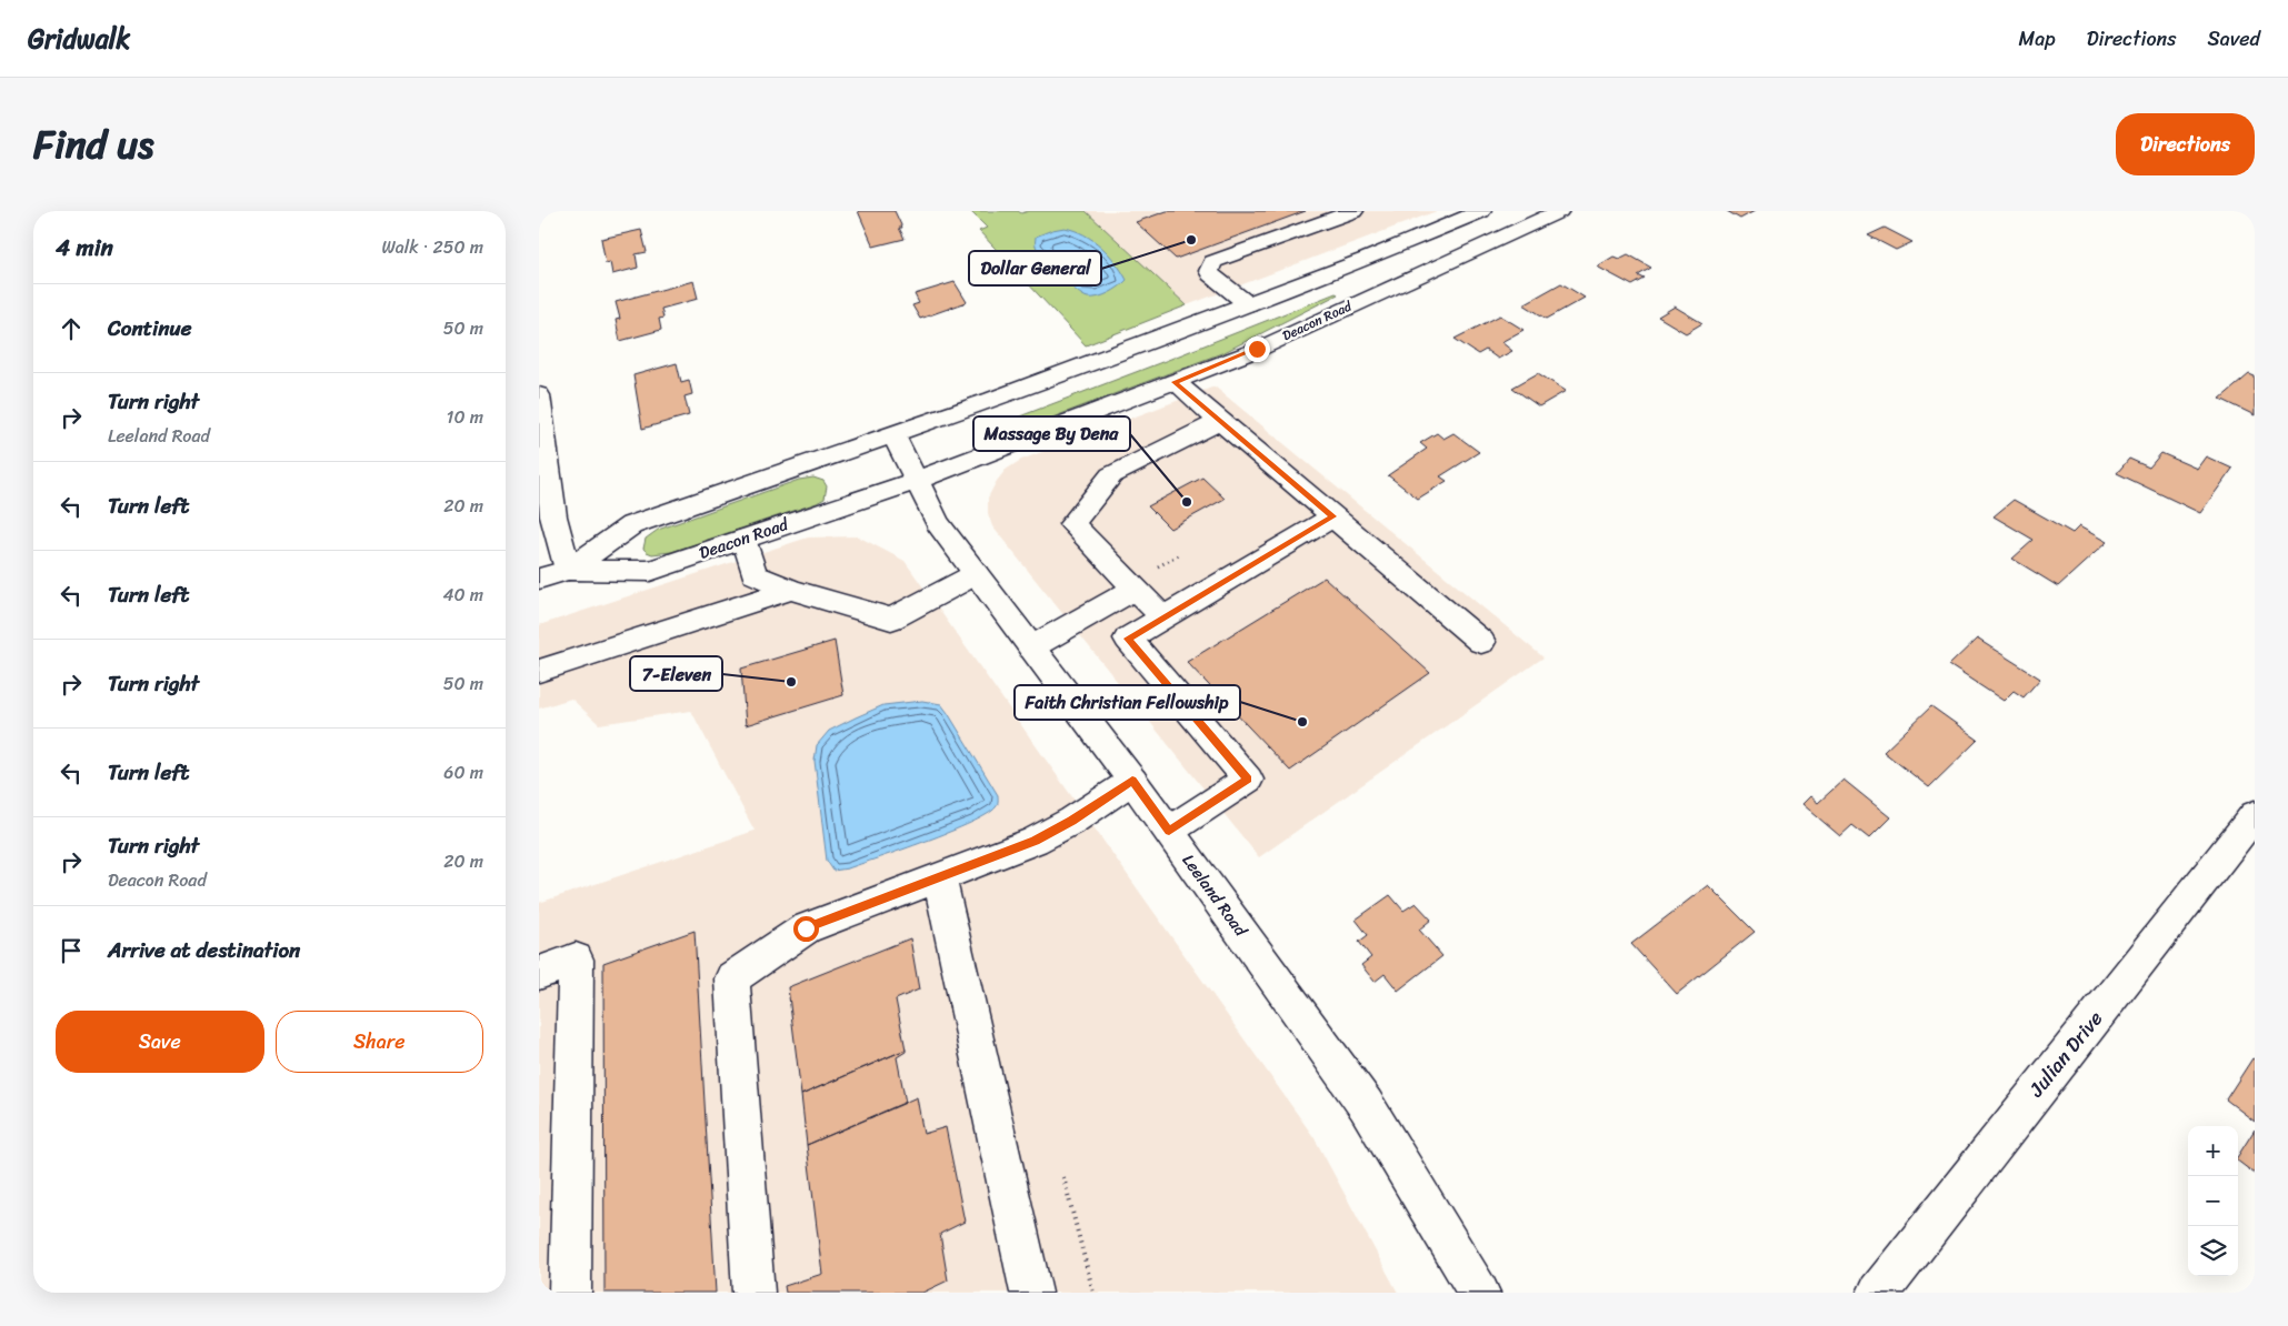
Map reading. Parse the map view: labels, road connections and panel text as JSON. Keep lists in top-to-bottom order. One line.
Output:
{"streets":{"main road":["Deacon Road","Leeland Road","Julian Drive"]},"crossings":[["Deacon Road","Leeland Road"]],"places":["Dollar General","Massage By Dena","7-Eleven","Faith Christian Fellowship"],"page":{"header":"Gridwalk","nav":["Map","Directions","Saved"],"title":"Find us","buttons":["Directions",["Save","Share"]],"heading":["4 min","Walk · 250 m"],"list":[["Continue","50 m"],["Turn right","Leeland Road","10 m"],["Turn left","20 m"],["Turn left","40 m"],["Turn right","50 m"],["Turn left","60 m"],["Turn right","Deacon Road","20 m"],"Arrive at destination"],"map_buttons":["+","−"]}}
